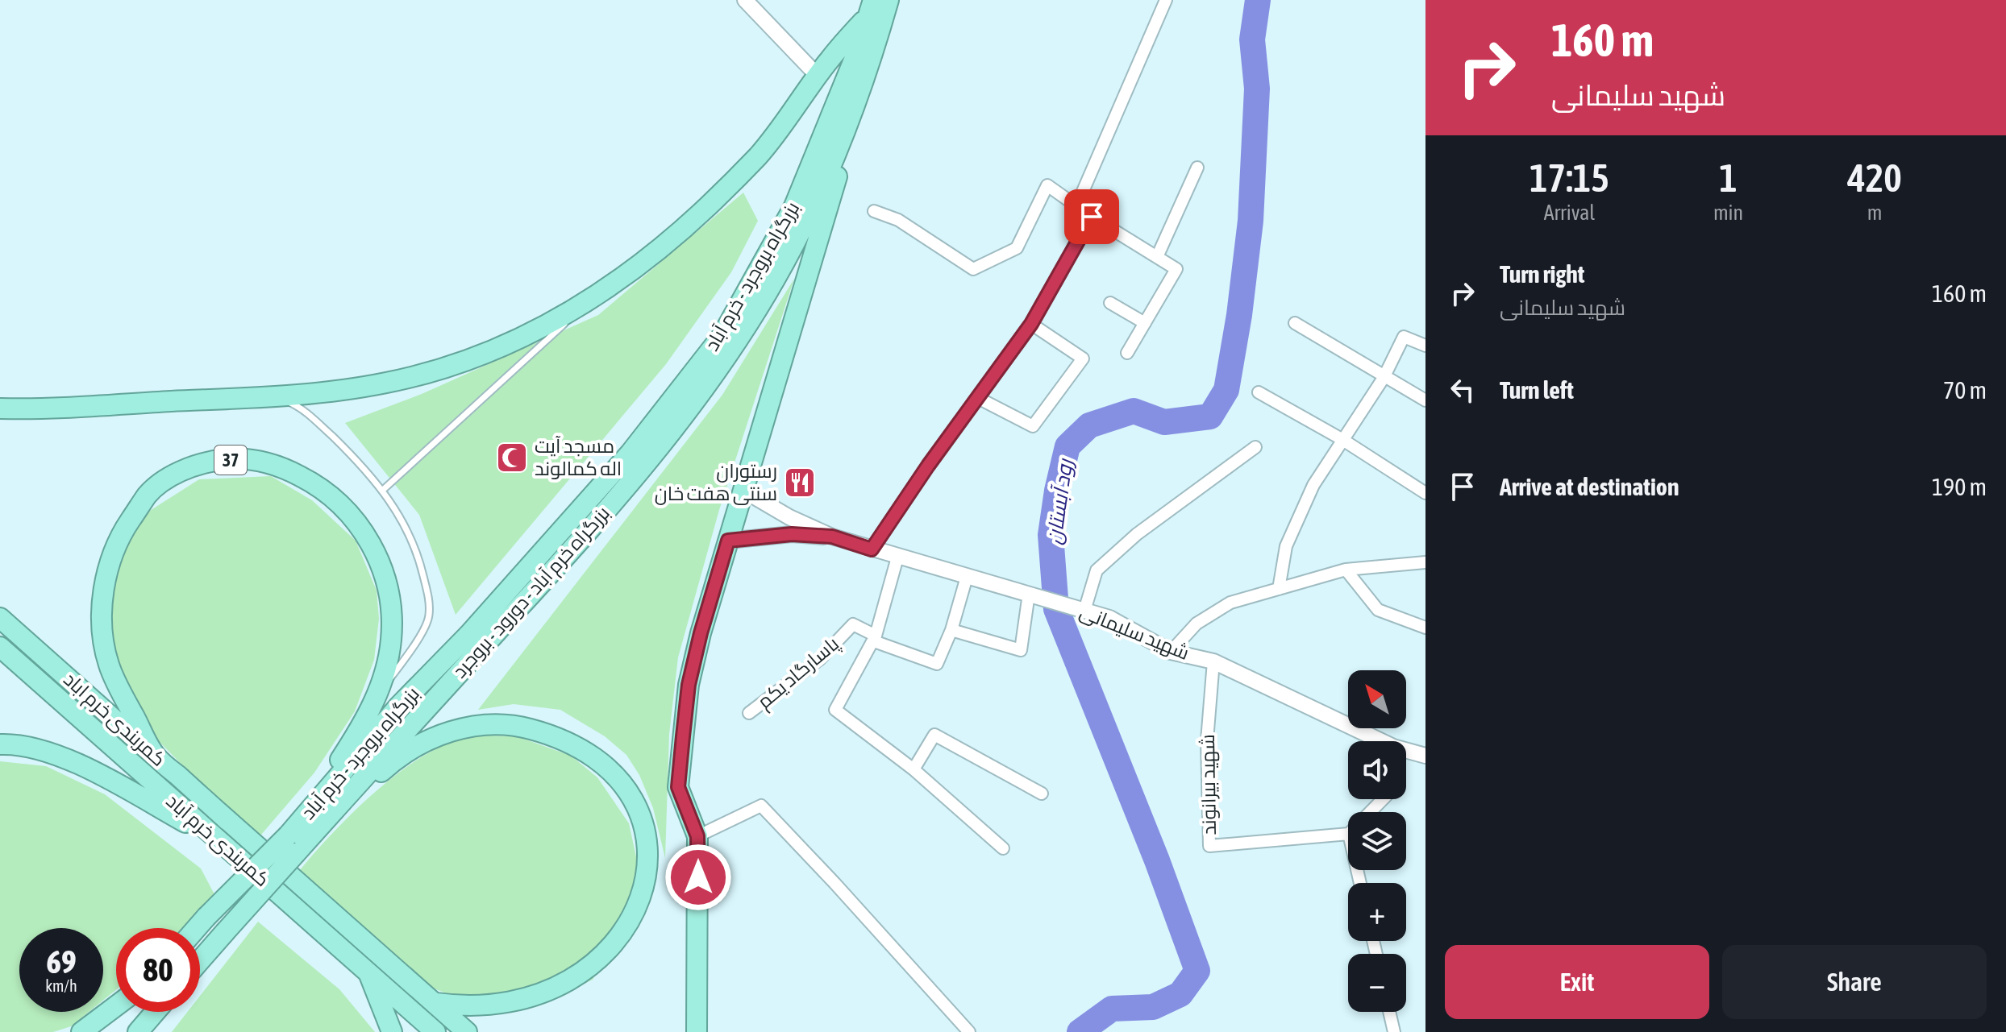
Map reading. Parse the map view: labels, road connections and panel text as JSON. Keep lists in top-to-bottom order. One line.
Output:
{"streets":{"highway":["بزرگراه بروجرد - خرم آباد","37","بزرگراه خرم آباد - دورود - بروجرد","کمربندی خرم اباد","کمربندی خرم آباد"],"street":["شهید سلیمانی","پاسارگاد یکم","شهید بیرانوند"]},"crossings":[["بزرگراه بروجرد - خرم آباد","37"],["بزرگراه بروجرد - خرم آباد","بزرگراه خرم آباد - دورود - بروجرد"],["37","بزرگراه خرم آباد - دورود - بروجرد"],["37","شهید سلیمانی"],["37","کمربندی خرم اباد"],["37","کمربندی خرم آباد"],["شهید سلیمانی","شهید بیرانوند"],["کمربندی خرم اباد","کمربندی خرم آباد"]],"water":["رود آبستان"],"places":{"mosque":["مسجد آیت اله کمالوند"],"restaurant":["رستوران سنتی هفت خان"]},"north":"top left","page":{"turn":["160 m","شهید سلیمانی"],"eta":["17:15","Arrival","1","min","420","m"],"list":[{"name":"Turn right","note":"شهید سلیمانی","value":"160 m"},{"name":"Turn left","value":"70 m"},{"name":"Arrive at destination","value":"190 m"}],"map_buttons":["+","−"],"speed":"69 km/h","limit":"80","buttons":["Exit","Share"]}}
